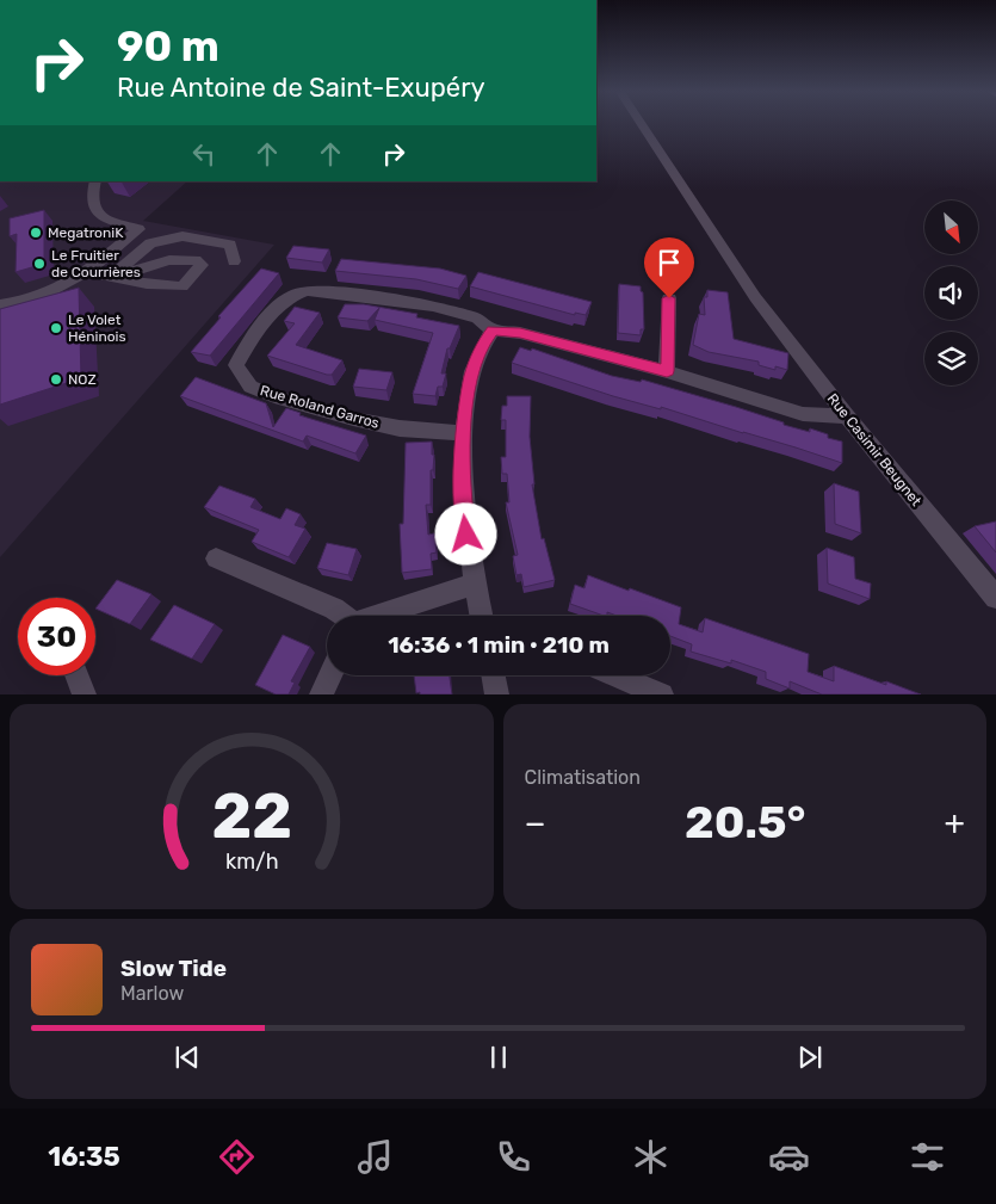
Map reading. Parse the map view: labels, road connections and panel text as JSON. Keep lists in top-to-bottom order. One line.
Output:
{"streets":{"street":["Rue Roland Garros","Rue Casimir Beugnet"]},"places":["MegatroniK","Le Fruitier de Courrières","Le Volet Héninois","NOZ"],"north":"bottom right","page":{"turn":["90 m","Rue Antoine de Saint-Exupéry"],"limit":"30","trip":"16:36 · 1 min · 210 m","tile":"Climatisation","heat":["−","20.5°","+"],"song":["Slow Tide","Marlow"],"tabs":"16:35","gauge":["22","km/h"]}}
